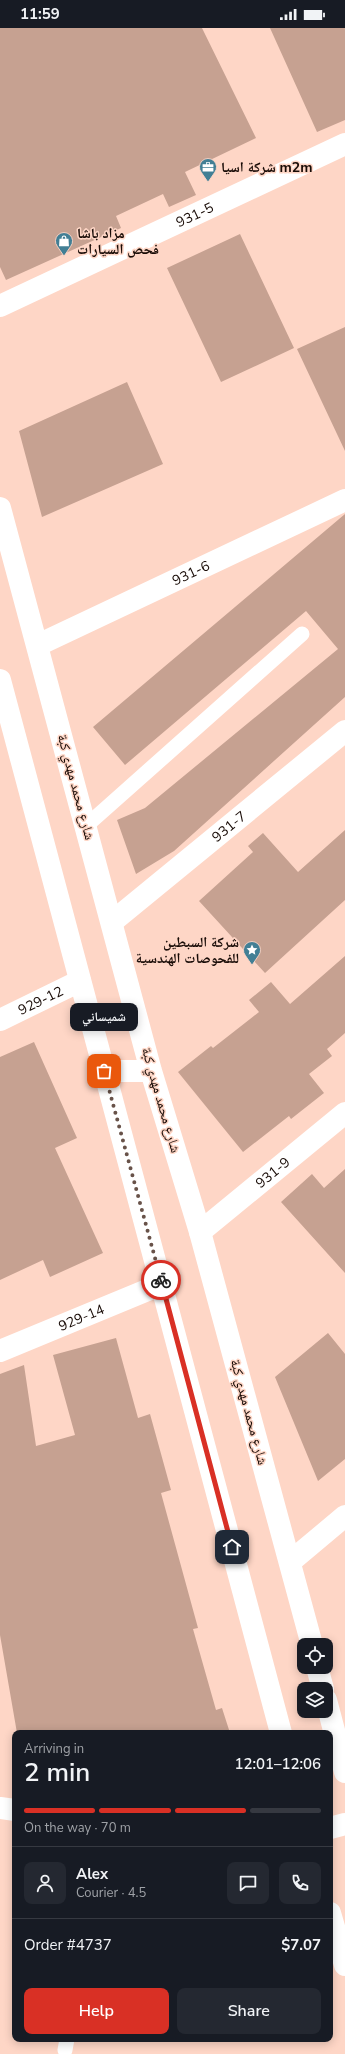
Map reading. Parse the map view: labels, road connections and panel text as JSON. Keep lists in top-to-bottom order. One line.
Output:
{"streets":{"street":["931-5","931-6","شارع محمد مهدي كبة","931-7","929-12","931-9","929-14"]},"crossings":[["931-6","شارع محمد مهدي كبة"],["شارع محمد مهدي كبة","931-7"],["شارع محمد مهدي كبة","931-9"]],"places":{"office":["شركة اسيا m2m"],"shop":["مزاد باشا فحص السيارات"],"place":["شركة السبطين للفحوصات الهندسية"],"other":["شميساني"]},"page":{"status":"11:59","bubble":"شميساني","heading":["2 min","Arriving in","12:01–12:06"],"panel":["Alex","Courier · 4.5","Order #4737","$7.07"],"bar":"On the way · 70 m","buttons":["Help","Share"]}}
